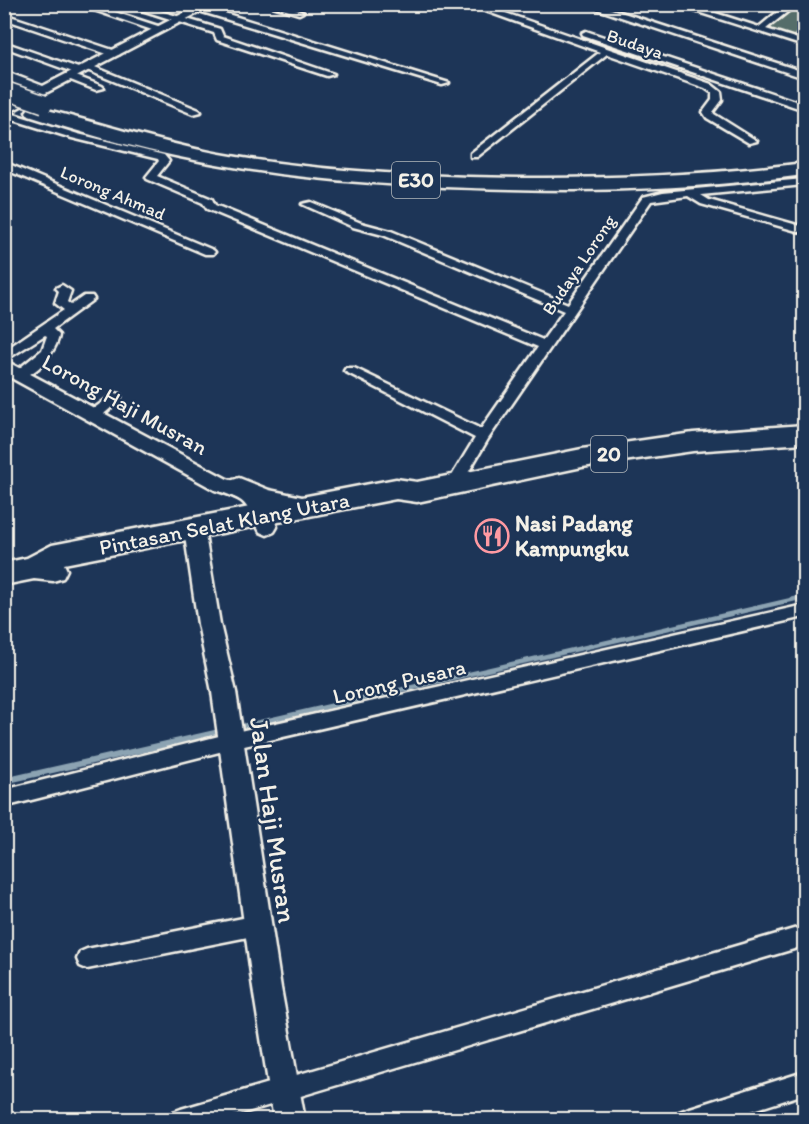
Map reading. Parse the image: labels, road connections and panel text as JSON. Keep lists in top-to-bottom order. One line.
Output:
{"streets":{"highway":["E30","20","Pintasan Selat Klang Utara"],"street":["Budaya","Lorong Ahmad","Budaya Lorong","Lorong Haji Musran","Lorong Pusara","Jalan Haji Musran"]},"crossings":[["Budaya Lorong","Pintasan Selat Klang Utara"],["Lorong Haji Musran","Pintasan Selat Klang Utara"],["Pintasan Selat Klang Utara","Jalan Haji Musran"],["Lorong Pusara","Jalan Haji Musran"]],"places":{"restaurant":["Nasi Padang Kampungku"]}}
